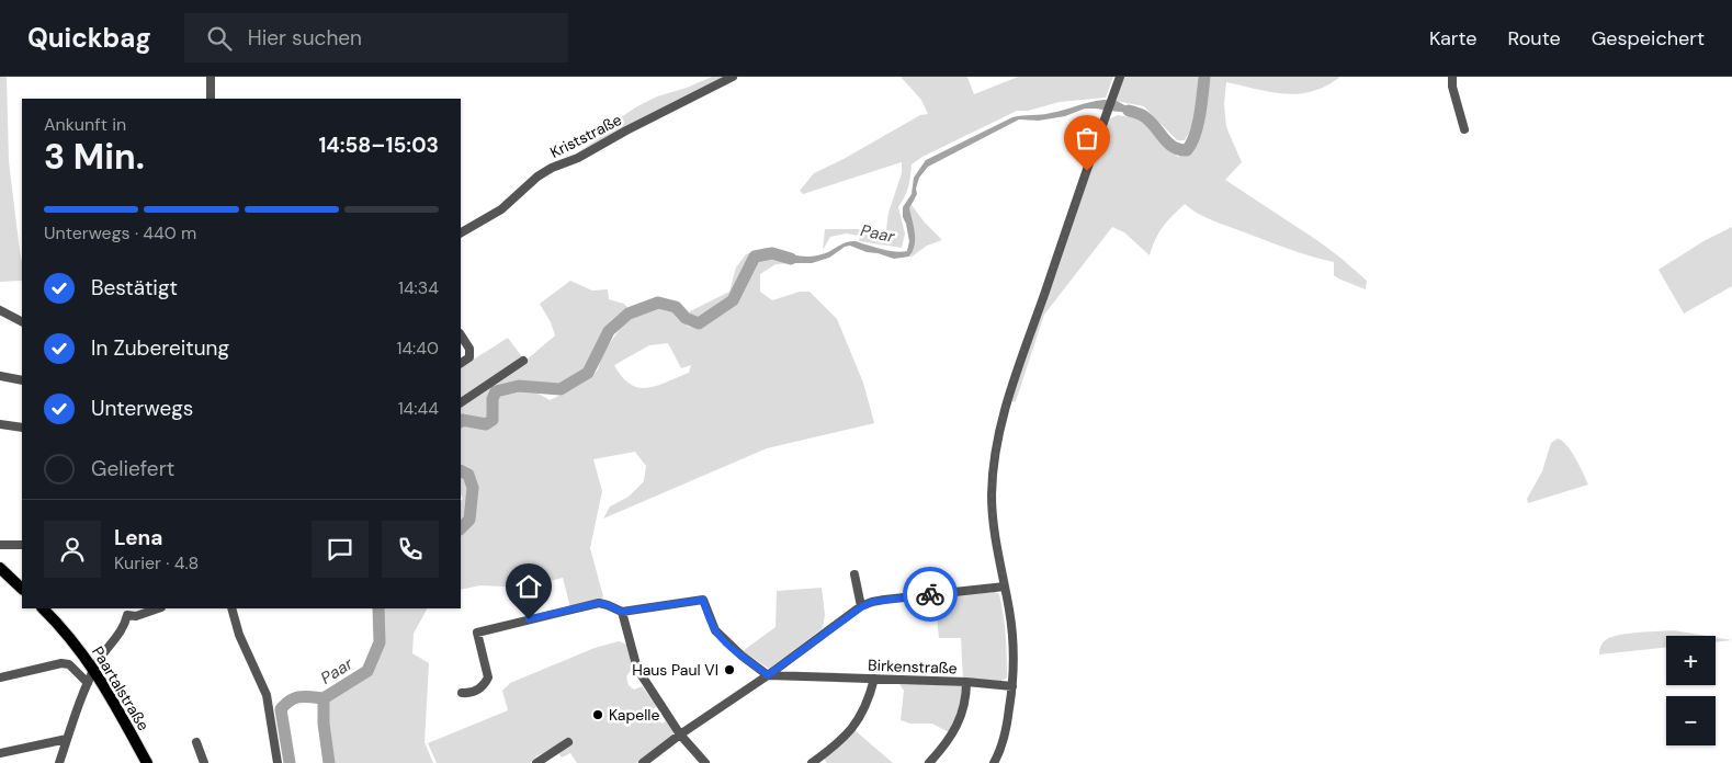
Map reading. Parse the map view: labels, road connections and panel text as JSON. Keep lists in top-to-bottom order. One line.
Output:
{"streets":{"main road":["Paartalstraße"],"street":["Kriststraße","Birkenstraße"]},"water":["Paar"],"places":["Haus Paul VI","Kapelle"],"page":{"header":"Quickbag","search":"Hier suchen","nav":["Karte","Route","Gespeichert"],"heading":["3 Min.","Ankunft in","14:58–15:03"],"panel":["Lena","Kurier · 4.8"],"bar":"Unterwegs · 440 m","list":[["Bestätigt","14:34"],["In Zubereitung","14:40"],["Unterwegs","14:44"],"Geliefert"],"map_buttons":["+","−"]}}
